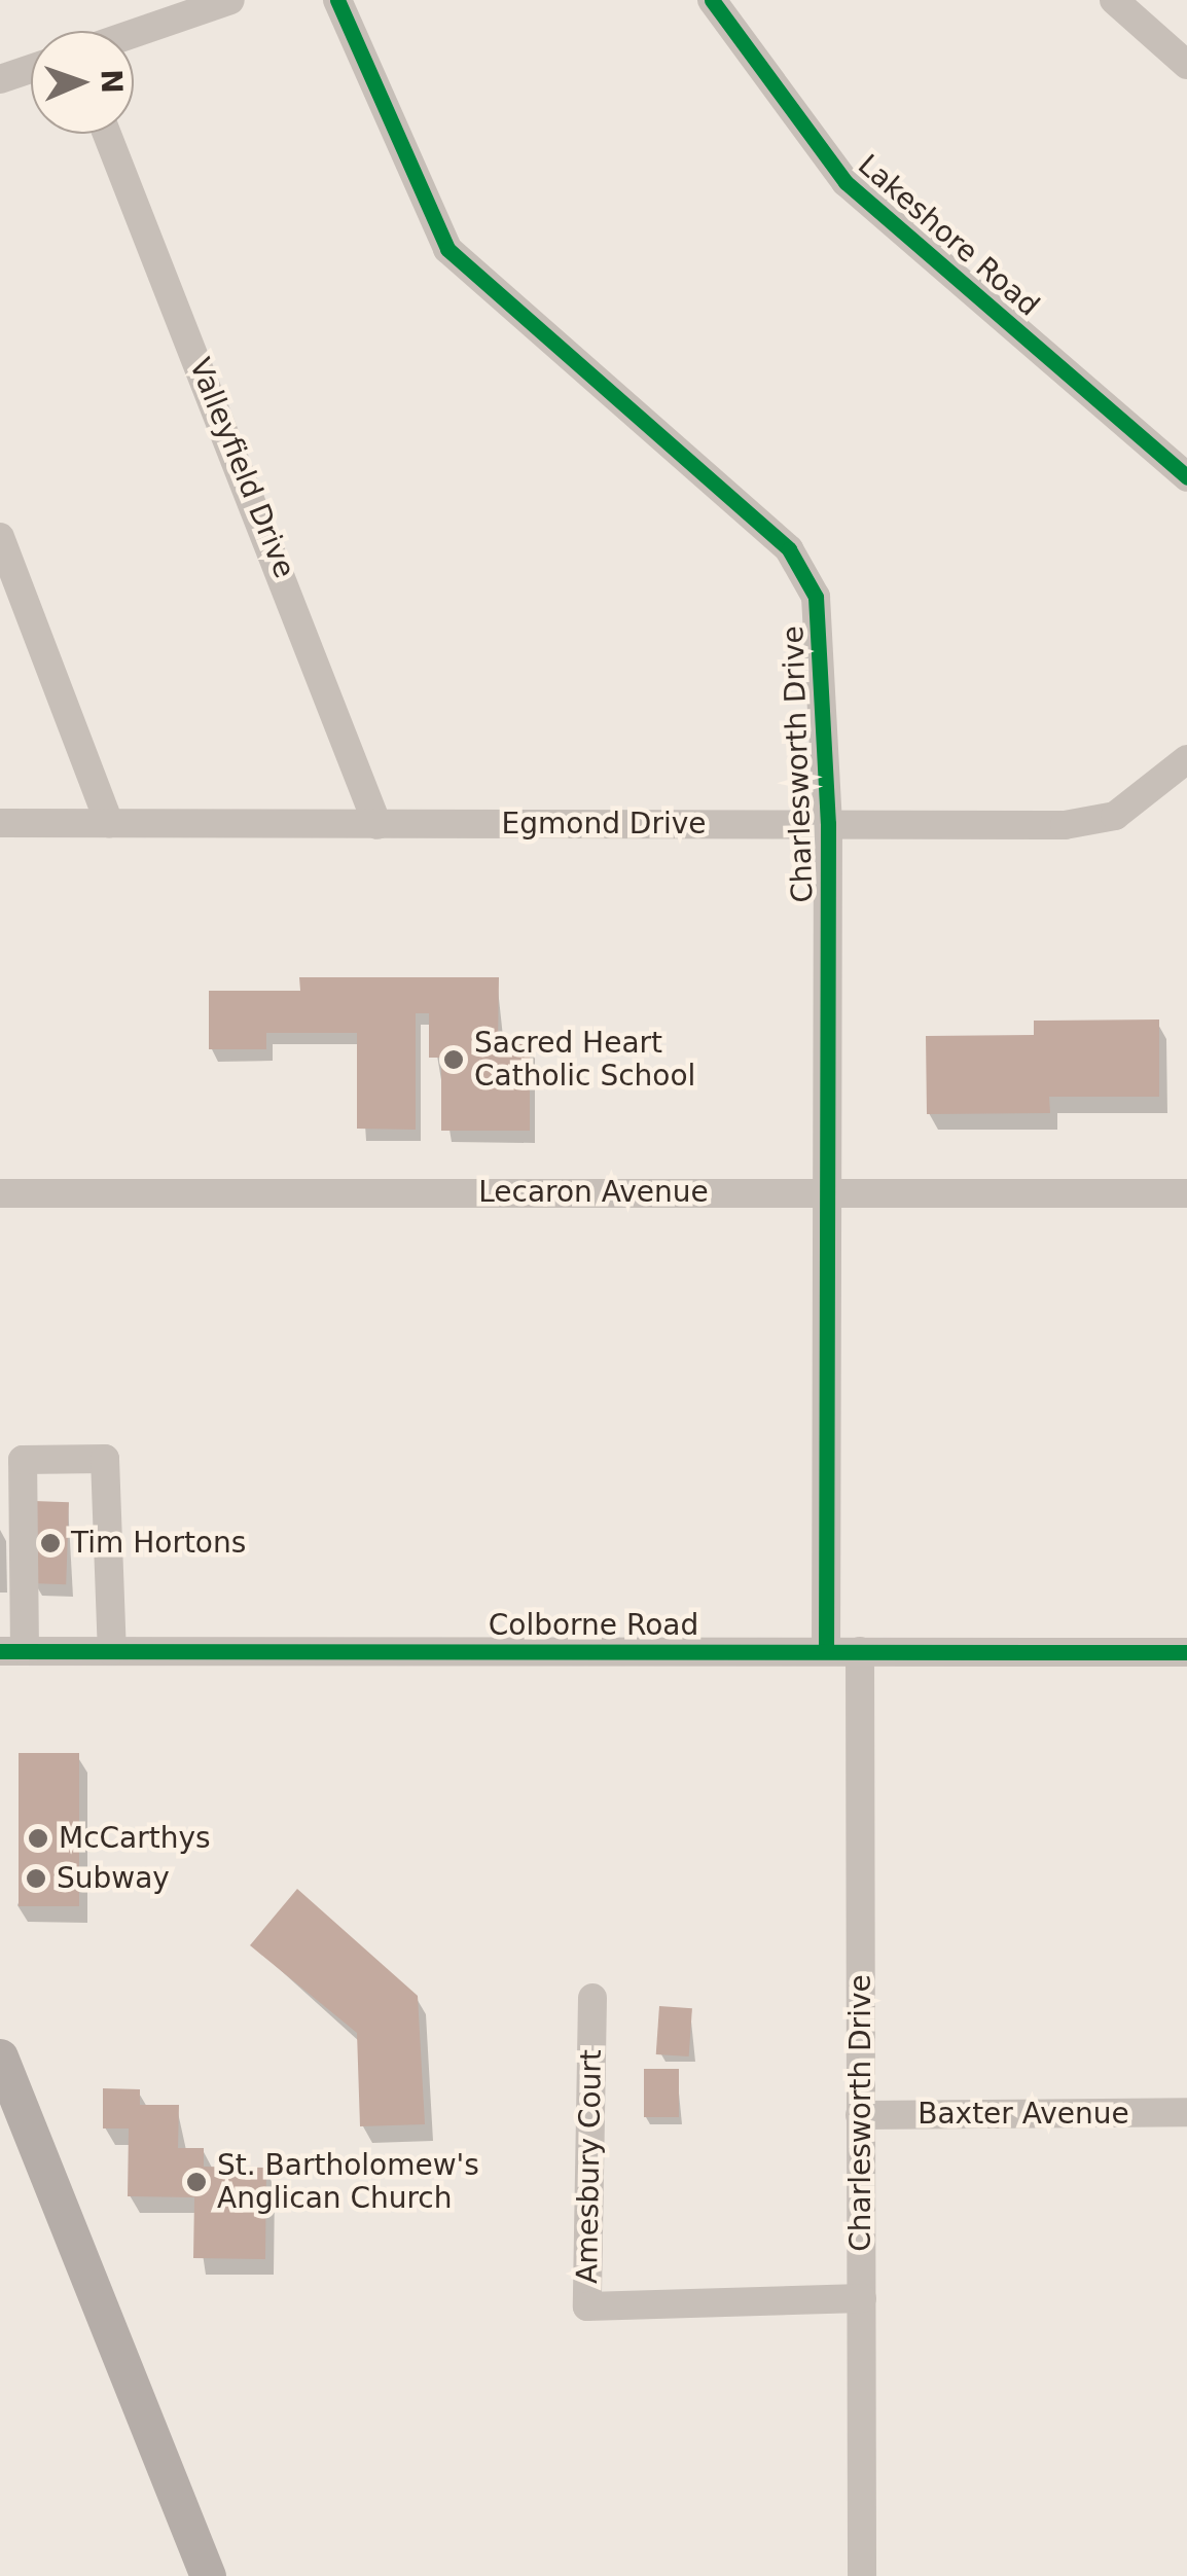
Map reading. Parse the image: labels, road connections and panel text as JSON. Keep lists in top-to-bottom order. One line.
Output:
{"streets":{"street":["Lakeshore Road","Valleyfield Drive","Charlesworth Drive","Egmond Drive","Lecaron Avenue","Colborne Road","Baxter Avenue","Amesbury Court"]},"crossings":[["Valleyfield Drive","Egmond Drive"],["Charlesworth Drive","Egmond Drive"],["Charlesworth Drive","Lecaron Avenue"],["Charlesworth Drive","Colborne Road"],["Charlesworth Drive","Baxter Avenue"],["Charlesworth Drive","Amesbury Court"]],"places":["Sacred Heart Catholic School","Tim Hortons","McCarthys","Subway","St. Bartholomew's Anglican Church"],"north":"right"}
